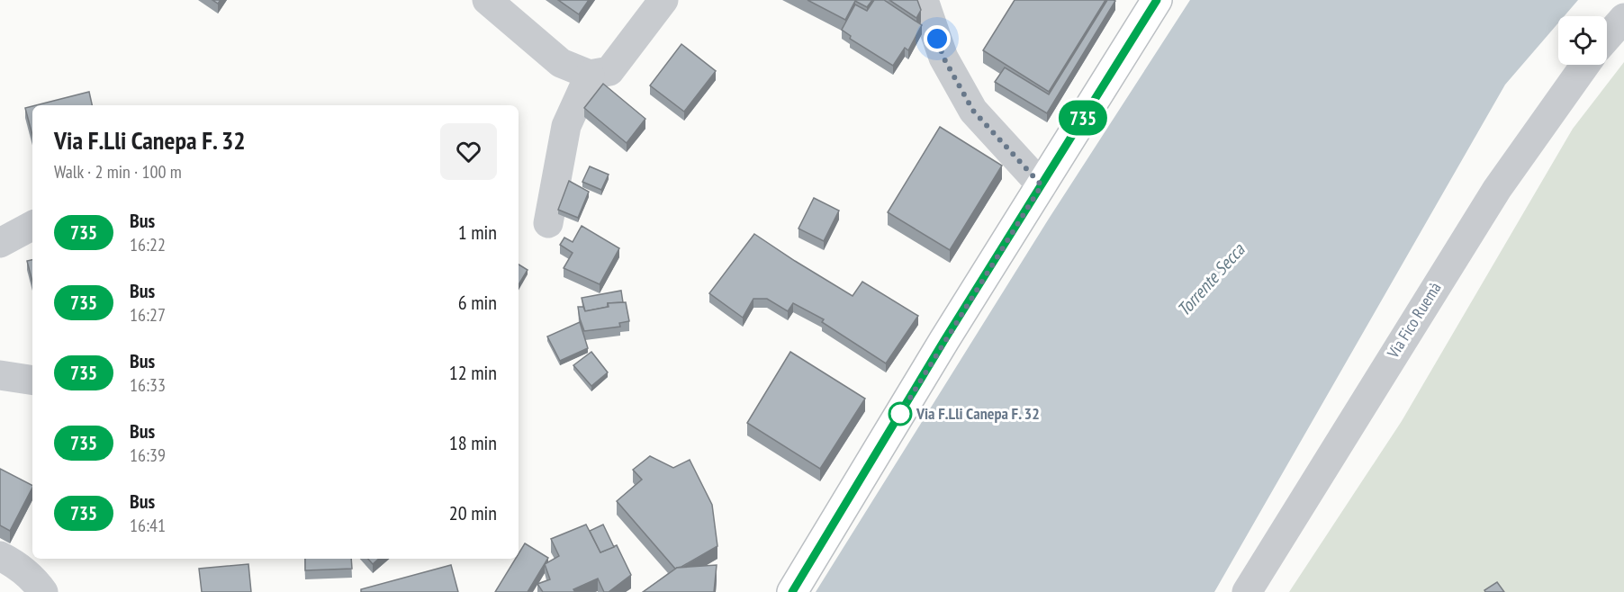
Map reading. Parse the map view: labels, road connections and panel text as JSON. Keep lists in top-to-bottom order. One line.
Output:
{"streets":{"street":["Via Fico Ruemà"]},"water":["Torrente Secca"],"places":["Via F.Lli Canepa F. 32"],"lines":["bus line 735"],"page":{"on_map":"735","heading":["Via F.Lli Canepa F. 32","Walk · 2 min · 100 m"],"list":[{"mark":"735","name":"Bus","note":"16:22","value":"1 min"},{"mark":"735","name":"Bus","note":"16:27","value":"6 min"},{"mark":"735","name":"Bus","note":"16:33","value":"12 min"},{"mark":"735","name":"Bus","note":"16:39","value":"18 min"},{"mark":"735","name":"Bus","note":"16:41","value":"20 min"}]}}
